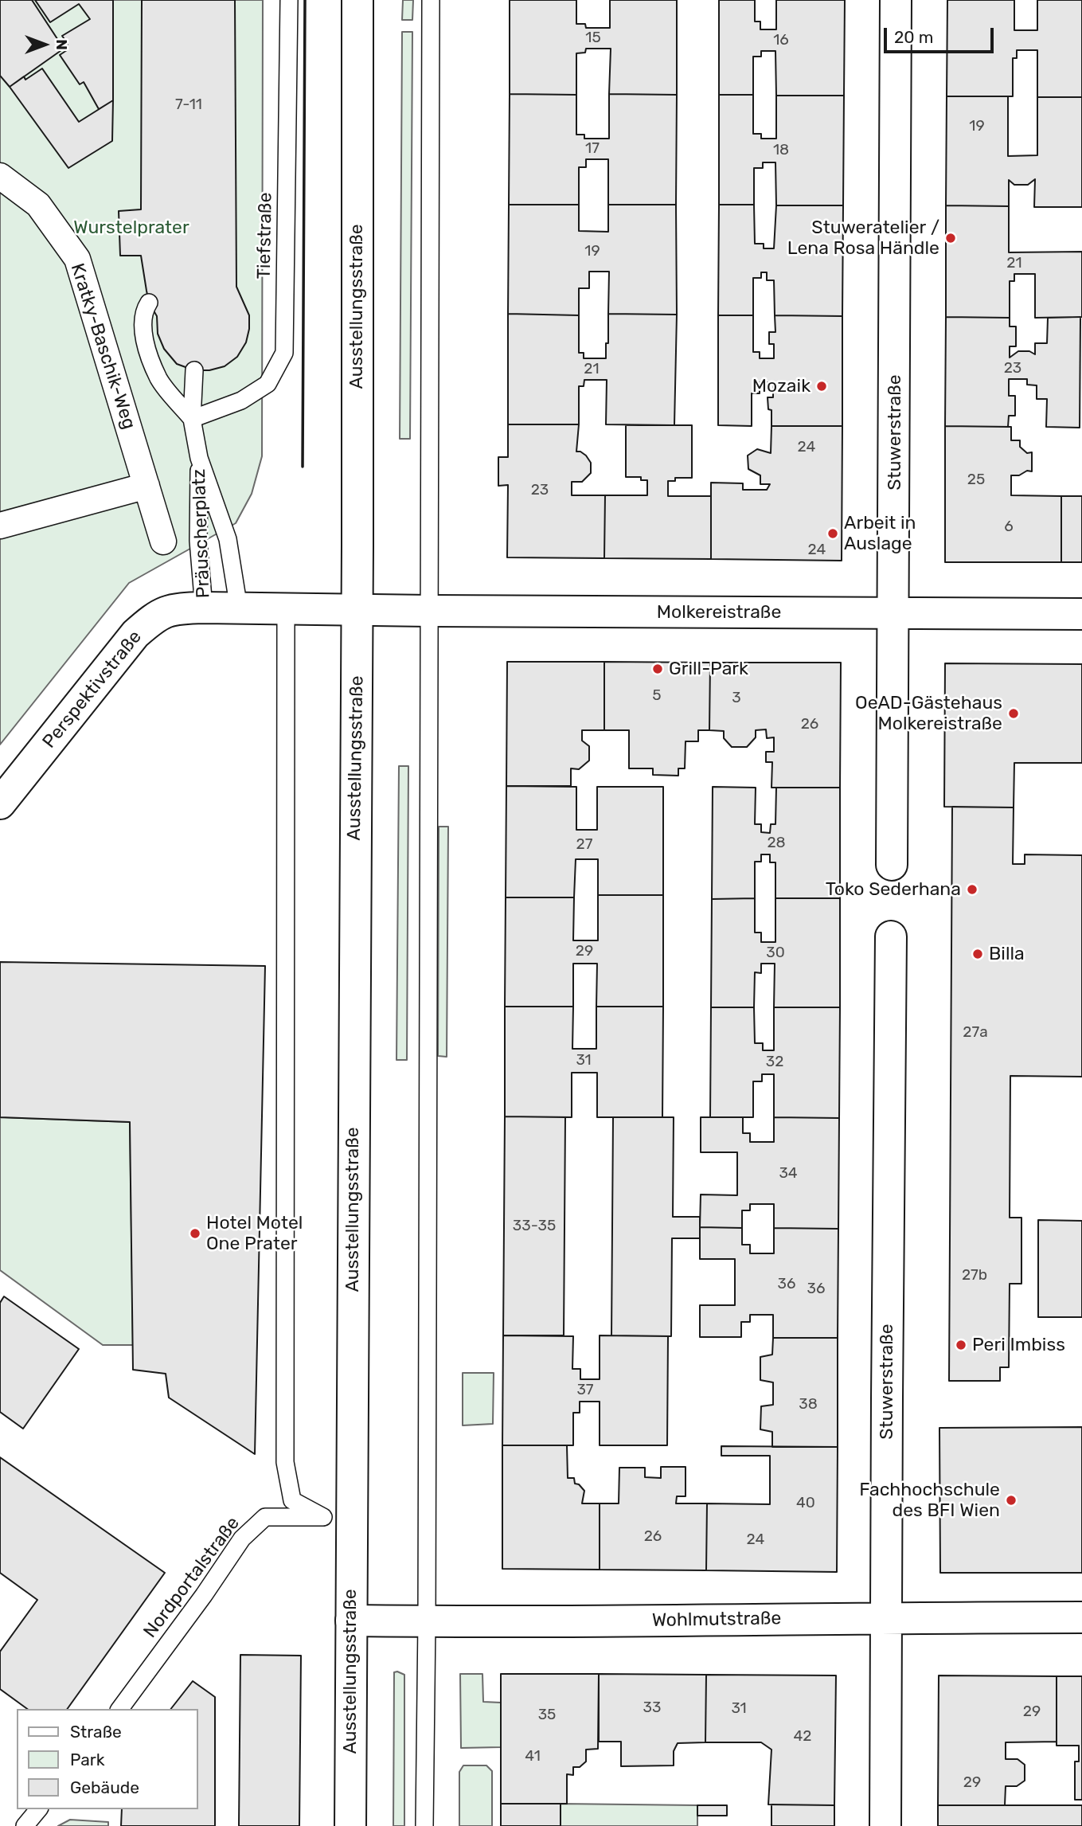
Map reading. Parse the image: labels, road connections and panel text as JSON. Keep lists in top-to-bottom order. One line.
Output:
{"streets":{"street":["Ausstellungsstraße","Kratky-Baschik-Weg","Stuwerstraße","Präuscherplatz","Molkereistraße","Perspektivstraße","Wohlmutstraße"],"lane":["Tiefstraße","Nordportalstraße"]},"crossings":[["Tiefstraße","Präuscherplatz"],["Ausstellungsstraße","Präuscherplatz"],["Ausstellungsstraße","Molkereistraße"],["Ausstellungsstraße","Nordportalstraße"],["Ausstellungsstraße","Wohlmutstraße"],["Stuwerstraße","Molkereistraße"],["Stuwerstraße","Wohlmutstraße"],["Präuscherplatz","Molkereistraße"],["Präuscherplatz","Perspektivstraße"]],"parks":["Wurstelprater"],"places":["Stuweratelier / Lena Rosa Händle","Mozaik","Arbeit in Auslage","Grill-Park","OeAD-Gästehaus Molkereistraße","Toko Sederhana","Billa","Hotel Motel One Prater","Peri Imbiss","Fachhochschule des BFI Wien"],"house_numbers":["15","16","7-11","19","17","18","19","21","23","21","24","25","23","6","24","5","3","26","28","27","29","30","27a","31","32","34","33-35","27b","36","36","37","38","40","26","24","33","31","29","35","42","41","29"],"legend":["Straße","Park","Gebäude"],"scale_bar":"20 m","north":"right"}
